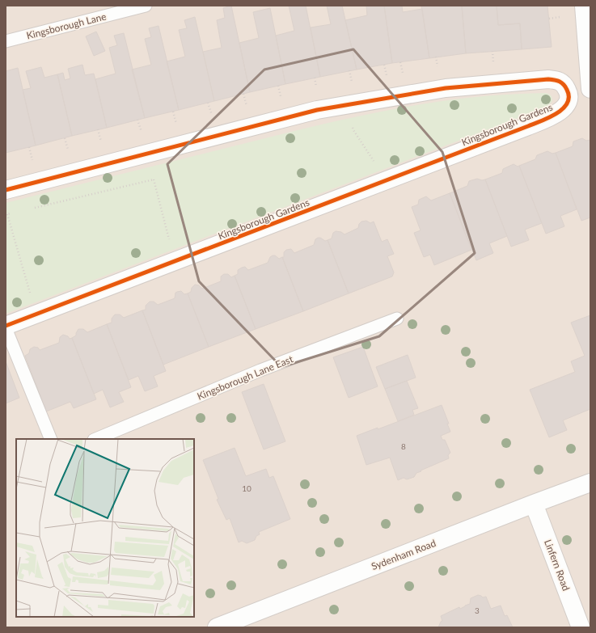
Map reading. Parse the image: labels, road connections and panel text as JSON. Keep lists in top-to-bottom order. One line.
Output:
{"streets":{"street":["Kingsborough Gardens","Sydenham Road","Linfern Road"],"lane":["Kingsborough Lane","Kingsborough Lane East"]},"crossings":[["Sydenham Road","Linfern Road"]],"house_numbers":["8","10","3"]}
